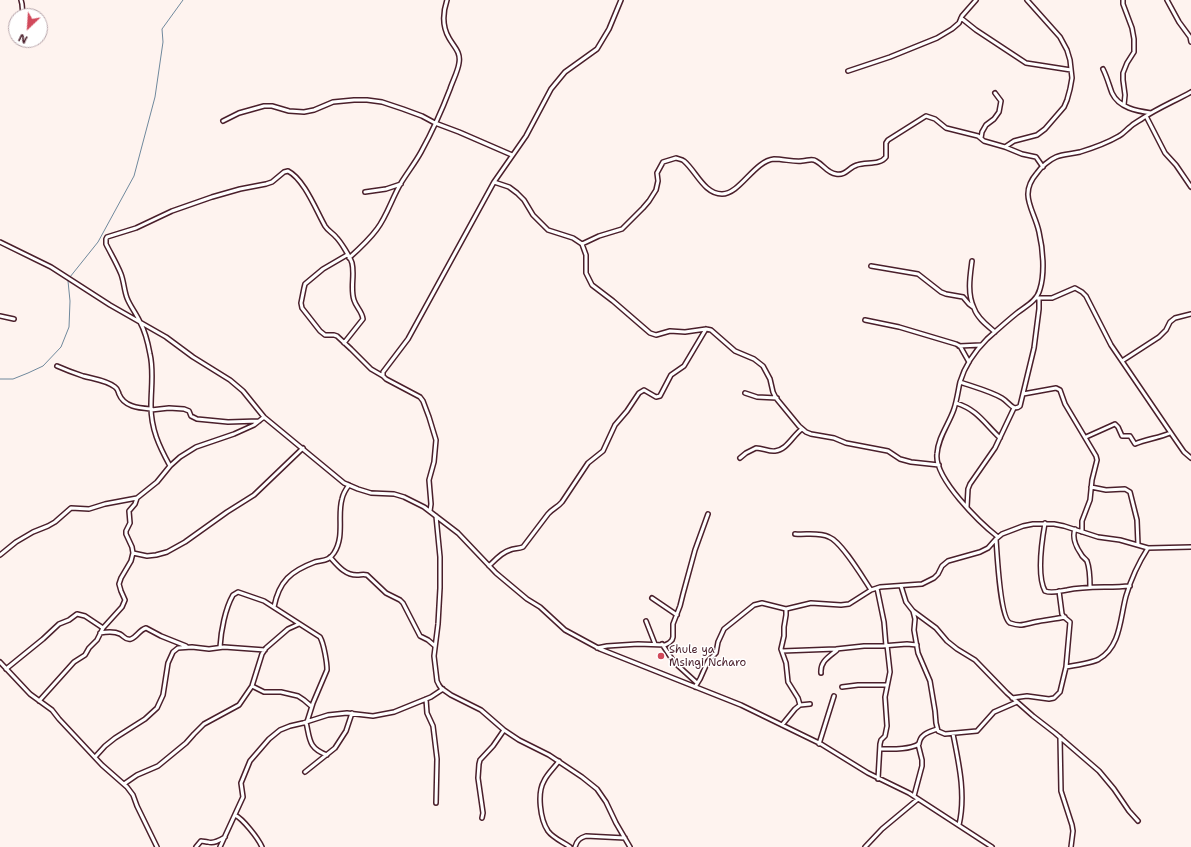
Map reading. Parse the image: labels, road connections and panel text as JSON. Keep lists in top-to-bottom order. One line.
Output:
{"places":["Shule ya Msingi Ncharo"],"north":"bottom left"}
